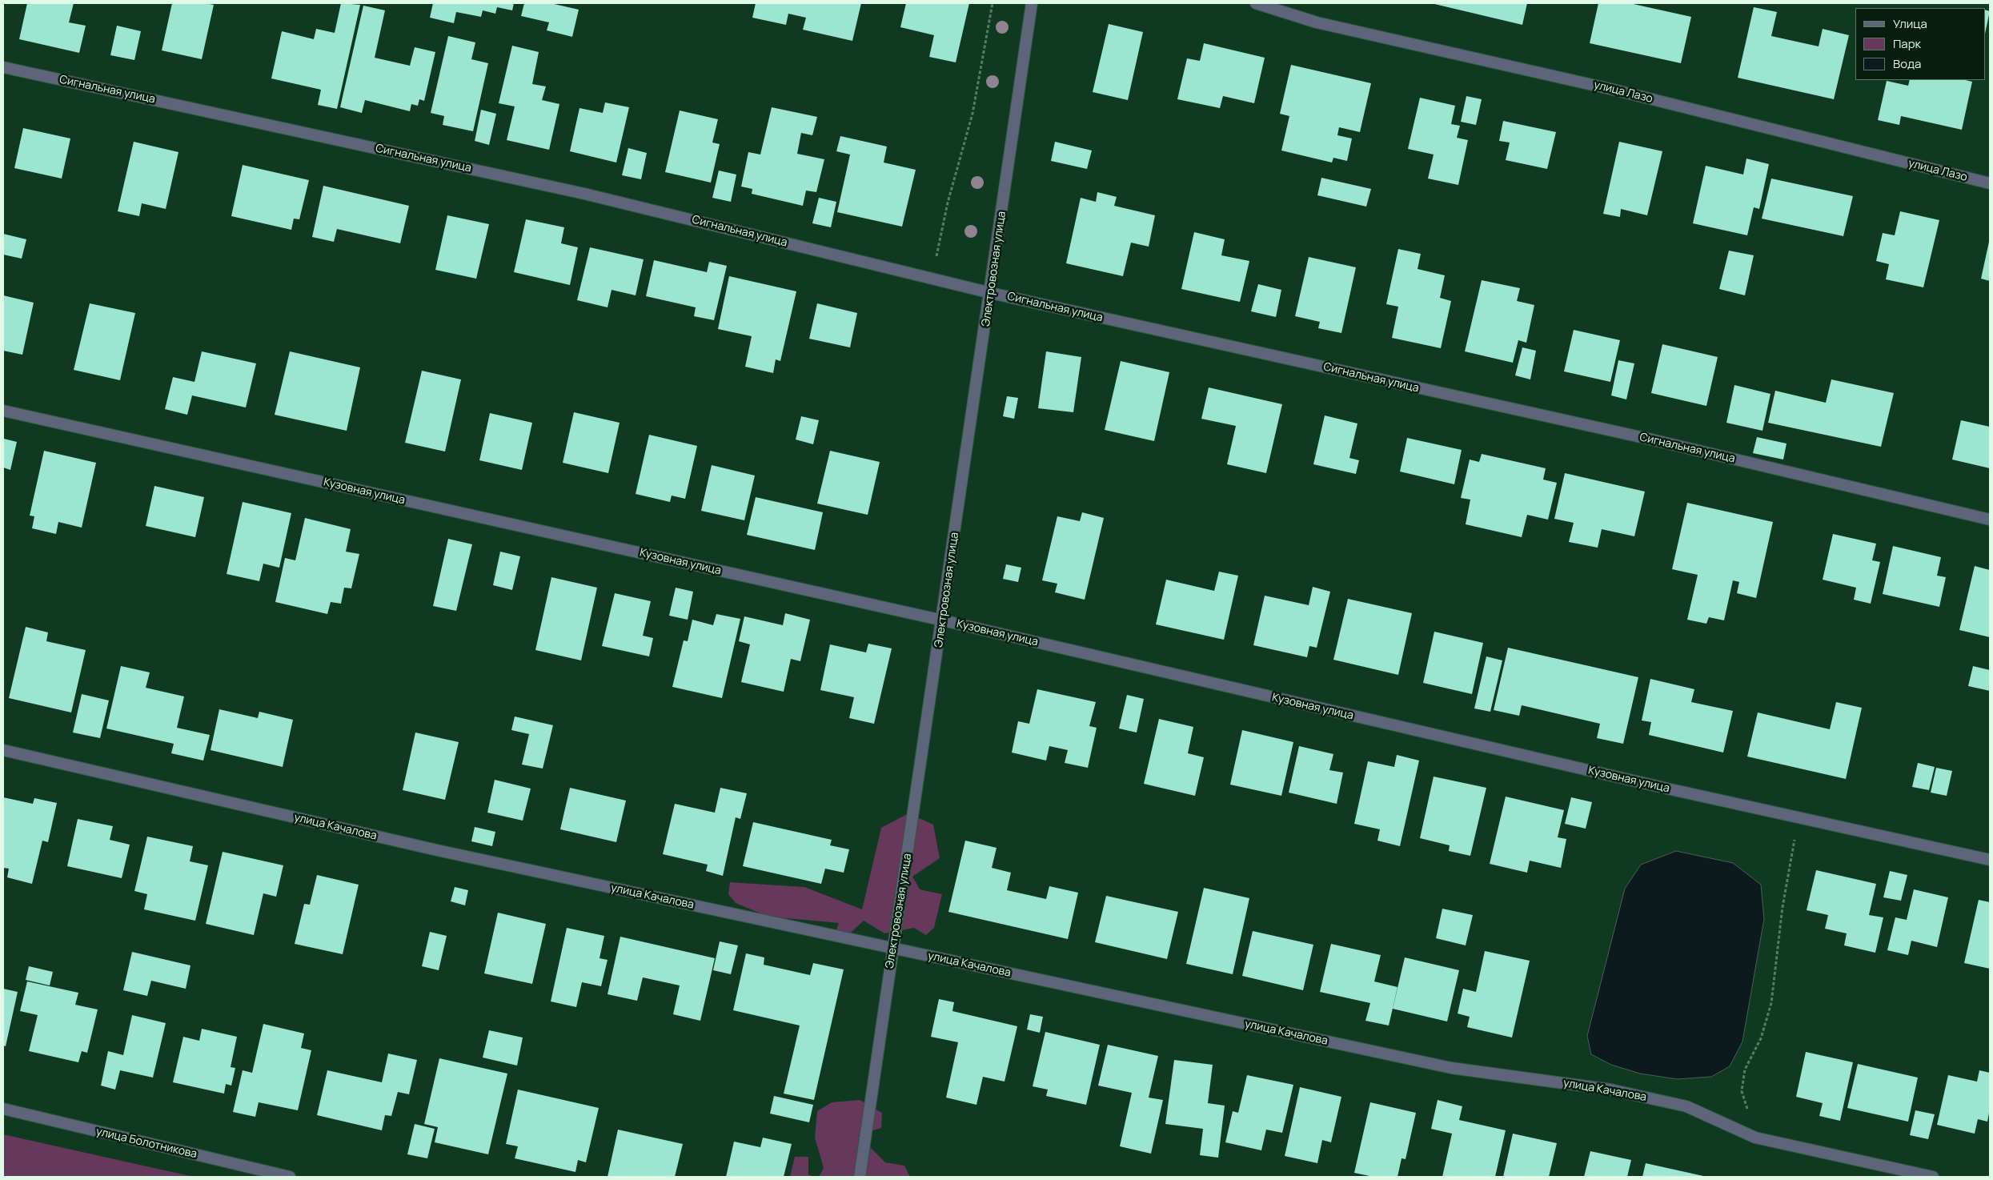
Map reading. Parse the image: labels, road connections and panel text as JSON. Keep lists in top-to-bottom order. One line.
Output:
{"streets":{"street":["Сигнальная улица","улица Лазо","Электровозная улица","Кузовная улица","улица Качалова","улица Болотникова"]},"crossings":[["Сигнальная улица","Электровозная улица"],["Электровозная улица","Кузовная улица"],["Электровозная улица","улица Качалова"]],"legend":["Улица","Парк","Вода"]}
